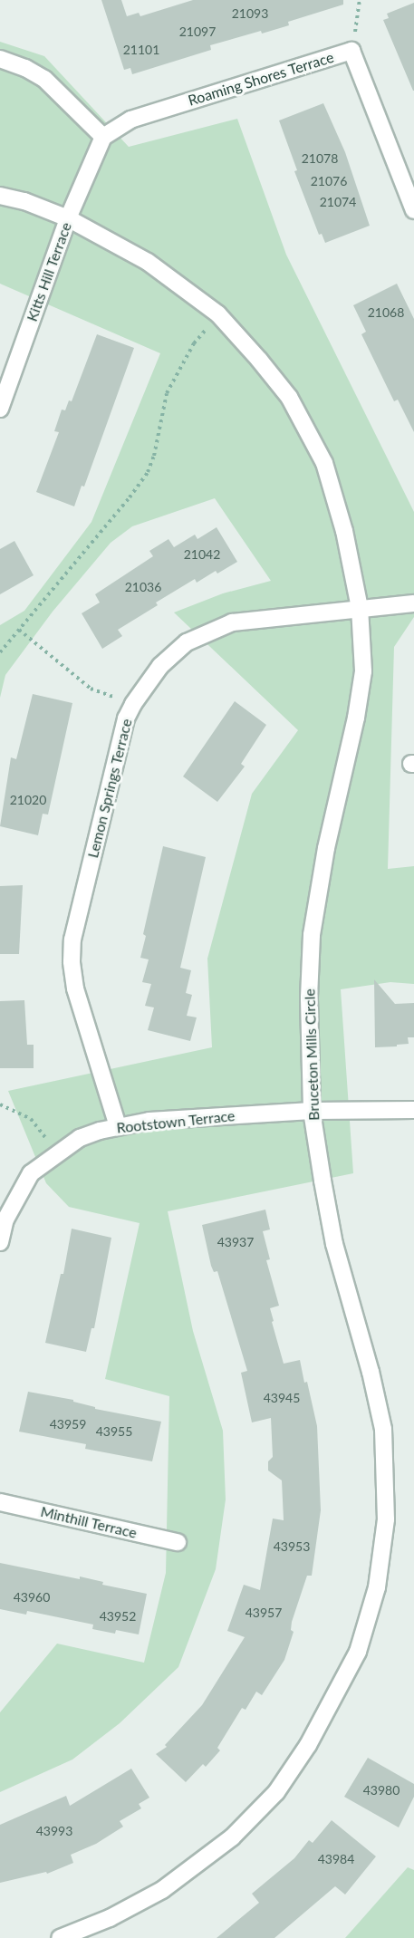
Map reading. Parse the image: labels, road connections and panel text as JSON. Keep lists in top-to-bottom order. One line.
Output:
{"streets":{"street":["Roaming Shores Terrace","Kitts Hill Terrace","Lemon Springs Terrace","Bruceton Mills Circle","Rootstown Terrace","Minthill Terrace"]},"crossings":[["Roaming Shores Terrace","Kitts Hill Terrace"],["Kitts Hill Terrace","Bruceton Mills Circle"],["Lemon Springs Terrace","Bruceton Mills Circle"],["Lemon Springs Terrace","Rootstown Terrace"],["Bruceton Mills Circle","Rootstown Terrace"]],"house_numbers":["21093","21097","21101","21078","21076","21074","21068","21042","21036","21020","43937","43945","43959","43955","43953","43960","43957","43952","43980","43993","43984"]}
